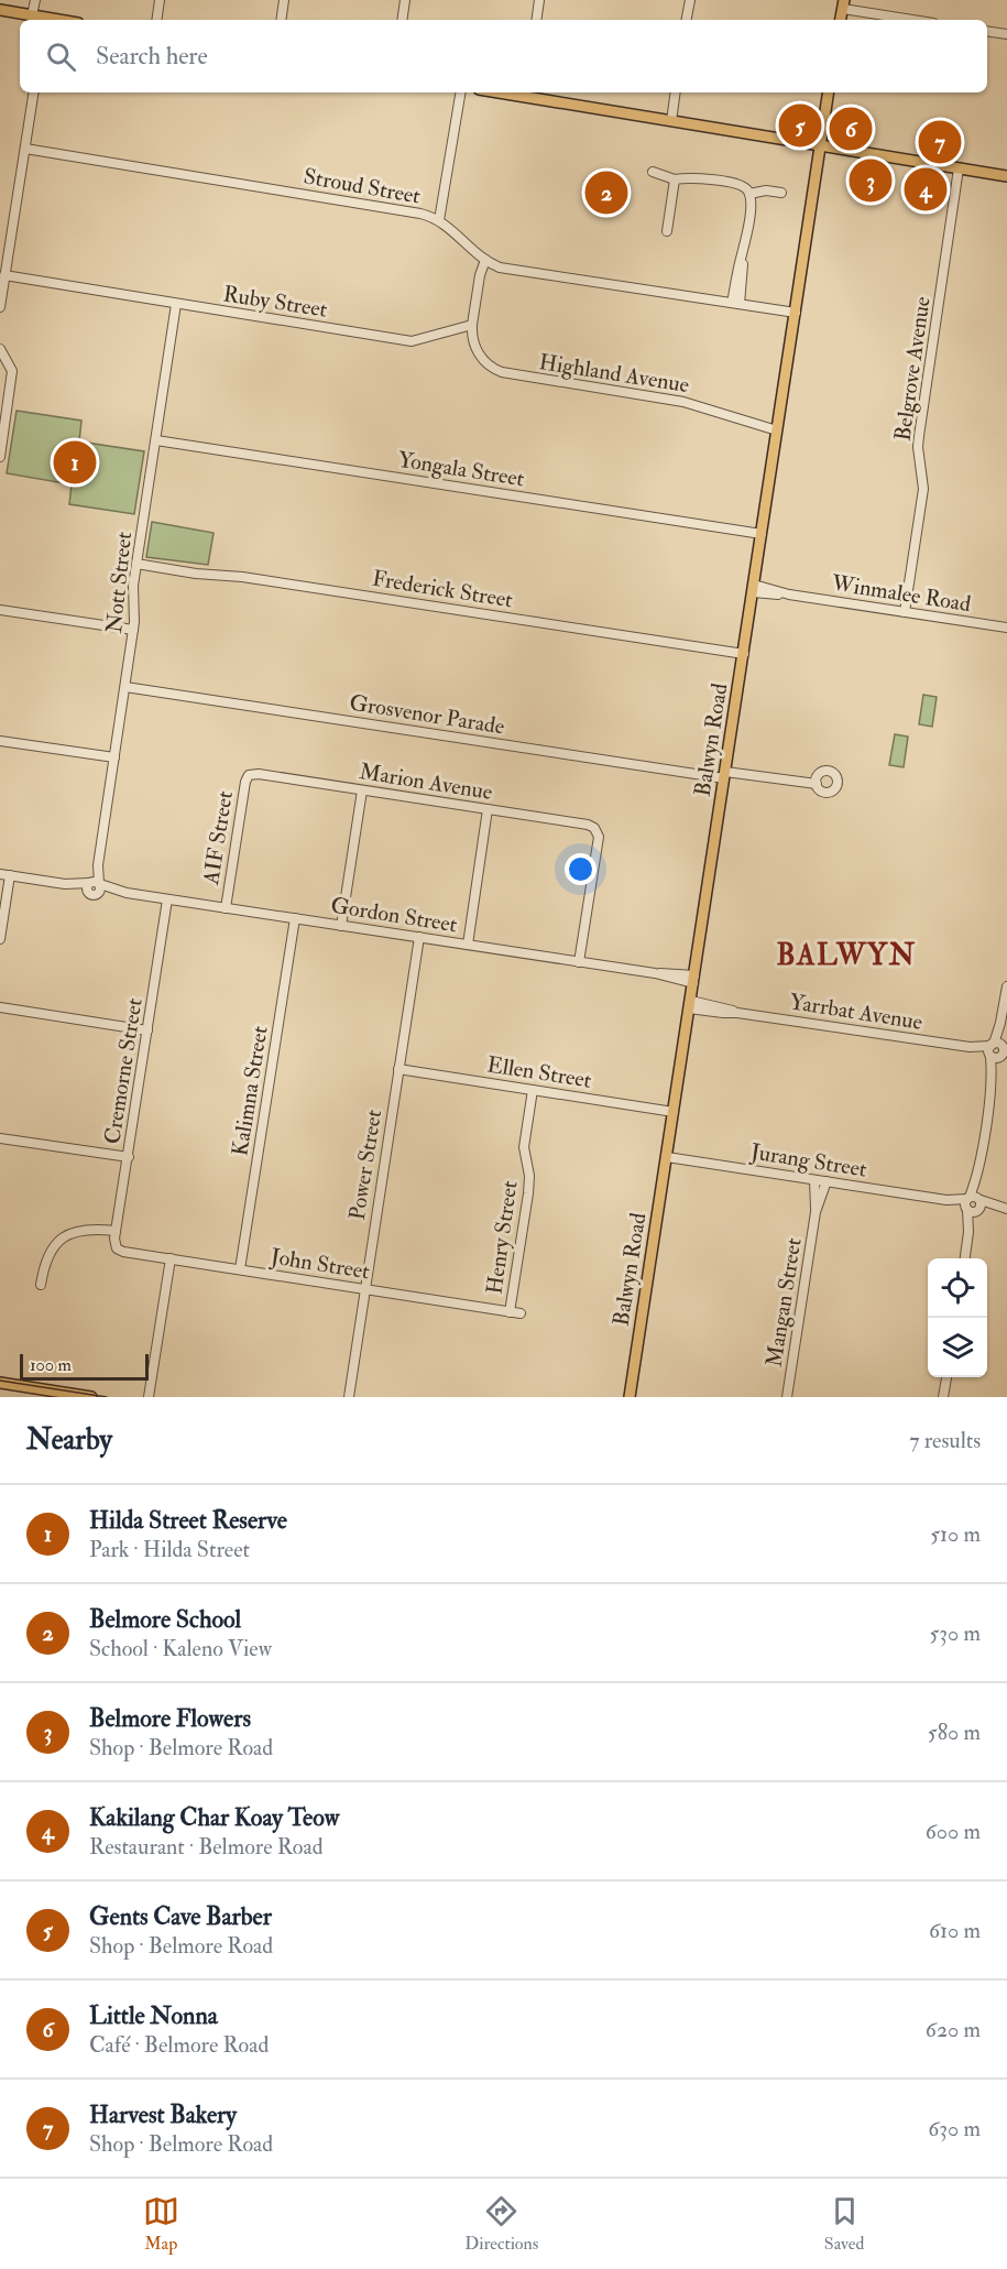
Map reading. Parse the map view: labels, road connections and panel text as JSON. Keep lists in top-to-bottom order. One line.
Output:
{"streets":{"main road":["Balwyn Road"],"street":["Stroud Street","Ruby Street","Belgrove Avenue","Highland Avenue","Yongala Street","Nott Street","Frederick Street","Winmalee Road","Grosvenor Parade","Marion Avenue","AIF Street","Gordon Street","Yarrbat Avenue","Cremorne Street","Ellen Street","Kalimna Street","Jurang Street","Power Street","Henry Street","John Street","Mangan Street"]},"crossings":[["Stroud Street","Balwyn Road"],["Ruby Street","Highland Avenue"],["Ruby Street","Nott Street"],["Belgrove Avenue","Winmalee Road"],["Highland Avenue","Balwyn Road"],["Yongala Street","Nott Street"],["Yongala Street","Balwyn Road"],["Nott Street","Frederick Street"],["Nott Street","Grosvenor Parade"],["Nott Street","Gordon Street"],["Frederick Street","Balwyn Road"],["Winmalee Road","Balwyn Road"],["Grosvenor Parade","Balwyn Road"],["Balwyn Road","Gordon Street"],["Balwyn Road","Yarrbat Avenue"],["Balwyn Road","Ellen Street"],["Balwyn Road","Jurang Street"],["Marion Avenue","AIF Street"],["Marion Avenue","Gordon Street"],["AIF Street","Gordon Street"],["Gordon Street","Cremorne Street"],["Gordon Street","Kalimna Street"],["Gordon Street","Power Street"],["Cremorne Street","John Street"],["Ellen Street","Power Street"],["Ellen Street","Henry Street"],["Kalimna Street","John Street"],["Jurang Street","Mangan Street"],["Power Street","John Street"],["Henry Street","John Street"]],"districts":["BALWYN"],"scale_bar":"100 m","page":{"search":"Search here","pins":["5","6","7","3","4","2","1"],"scale":"100 m","heading":["Nearby","7 results"],"list":[{"mark":"1","name":"Hilda Street Reserve","note":"Park · Hilda Street","value":"510 m"},{"mark":"2","name":"Belmore School","note":"School · Kaleno View","value":"530 m"},{"mark":"3","name":"Belmore Flowers","note":"Shop · Belmore Road","value":"580 m"},{"mark":"4","name":"Kakilang Char Koay Teow","note":"Restaurant · Belmore Road","value":"600 m"},{"mark":"5","name":"Gents Cave Barber","note":"Shop · Belmore Road","value":"610 m"},{"mark":"6","name":"Little Nonna","note":"Café · Belmore Road","value":"620 m"},{"mark":"7","name":"Harvest Bakery","note":"Shop · Belmore Road","value":"630 m"}],"nav":["Map","Directions","Saved"]}}
